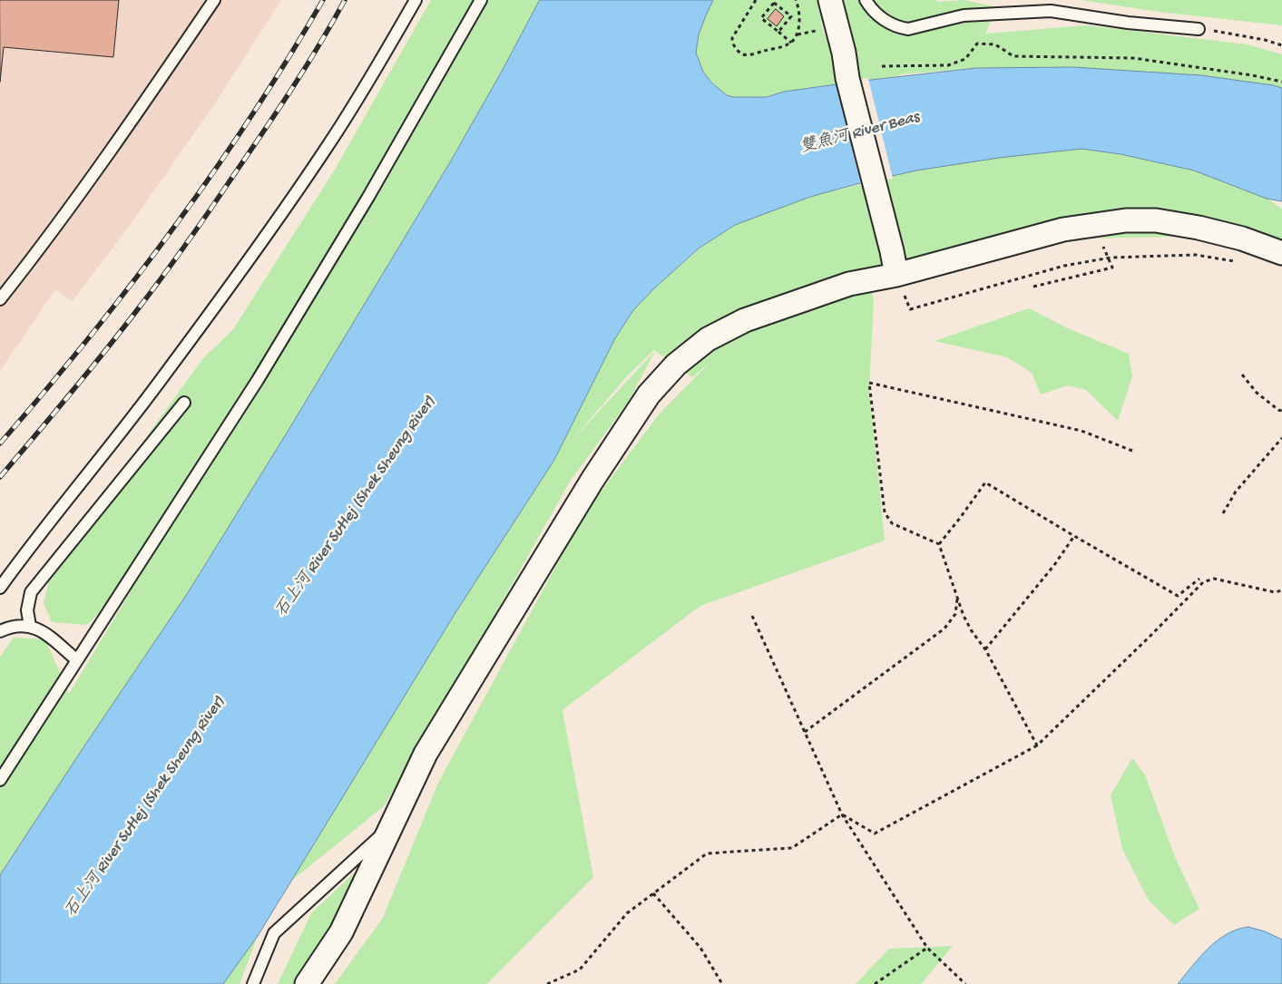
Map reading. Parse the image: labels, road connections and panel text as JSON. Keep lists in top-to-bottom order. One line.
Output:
{"water":["雙魚河 River Beas","石上河 River Sutlej (Shek Sheung River)"]}
